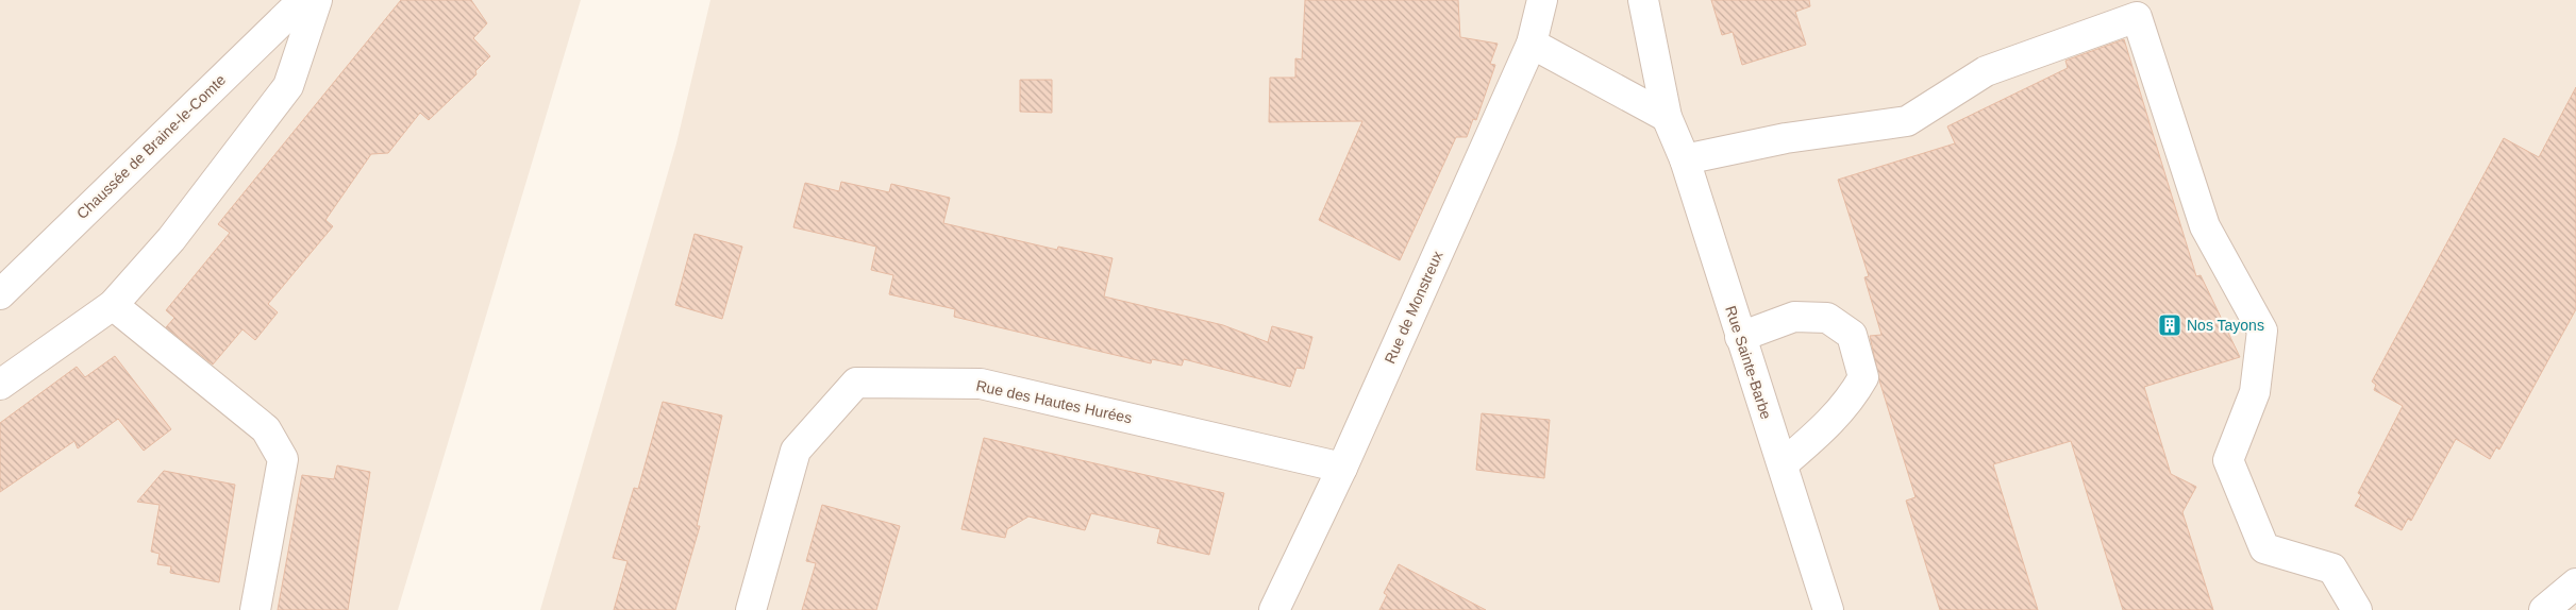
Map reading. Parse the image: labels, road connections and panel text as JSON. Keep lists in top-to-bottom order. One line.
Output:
{"streets":{"street":["Chaussée de Braine-le-Comte","Rue de Monstreux","Rue Sainte-Barbe","Rue des Hautes Hurées"]},"crossings":[["Rue de Monstreux","Rue des Hautes Hurées"]],"places":{"building":["Nos Tayons"]}}
